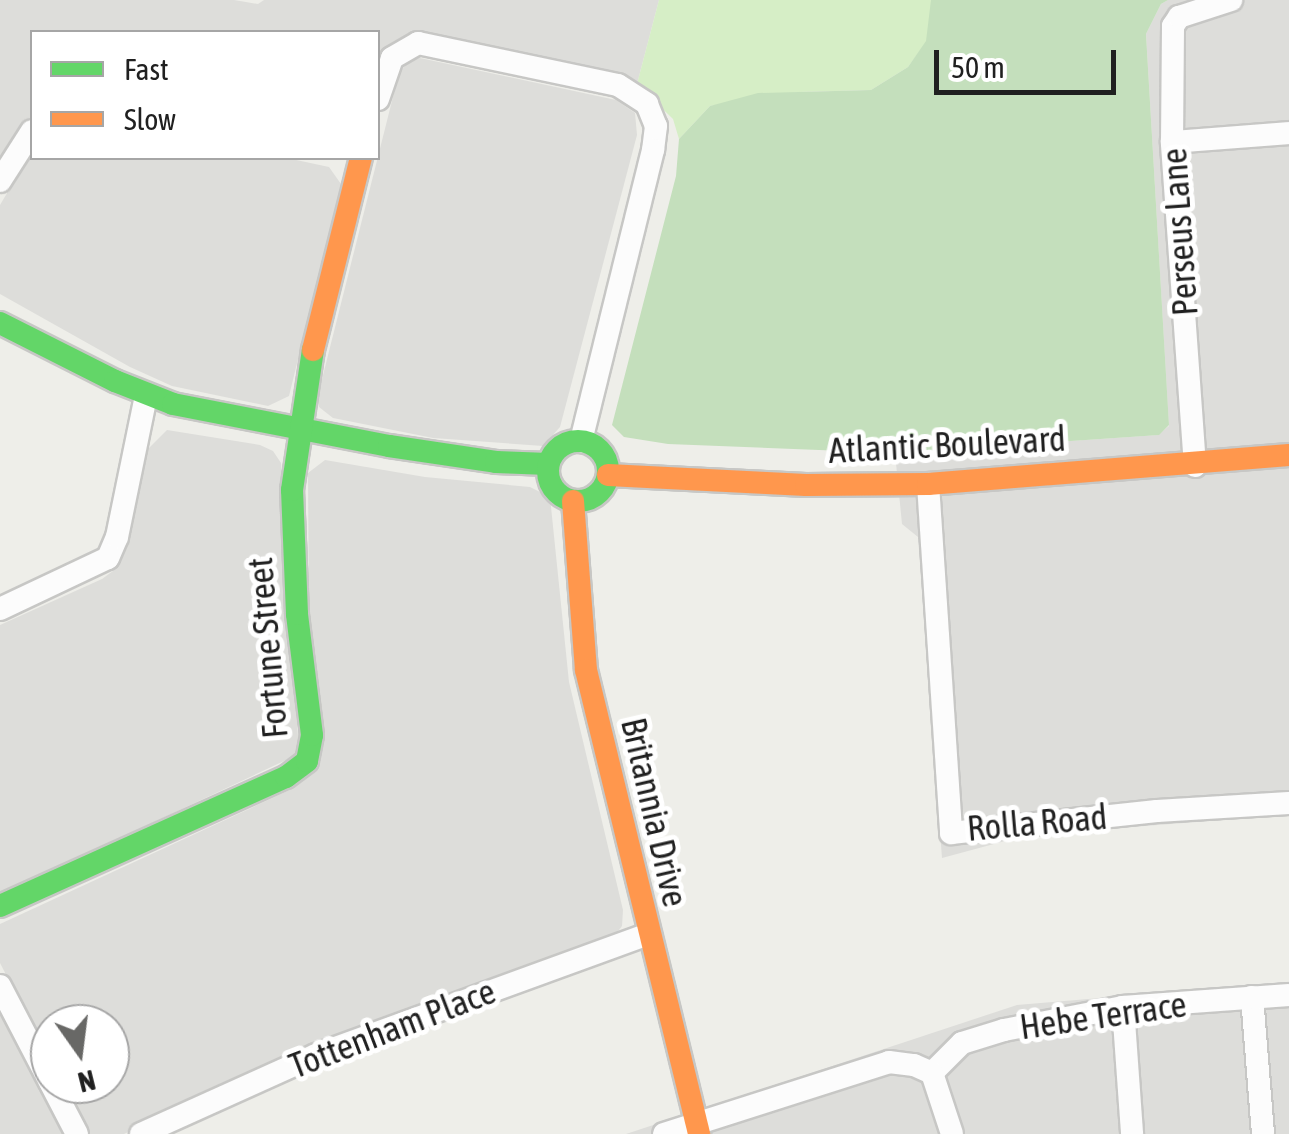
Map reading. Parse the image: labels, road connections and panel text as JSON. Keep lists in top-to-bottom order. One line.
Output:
{"streets":{"street":["Perseus Lane","Atlantic Boulevard","Fortune Street","Britannia Drive","Rolla Road","Hebe Terrace","Tottenham Place"]},"crossings":[["Perseus Lane","Atlantic Boulevard"],["Atlantic Boulevard","Britannia Drive"],["Atlantic Boulevard","Rolla Road"],["Britannia Drive","Tottenham Place"]],"legend":["Fast","Slow"],"scale_bar":"50 m","north":"bottom"}
